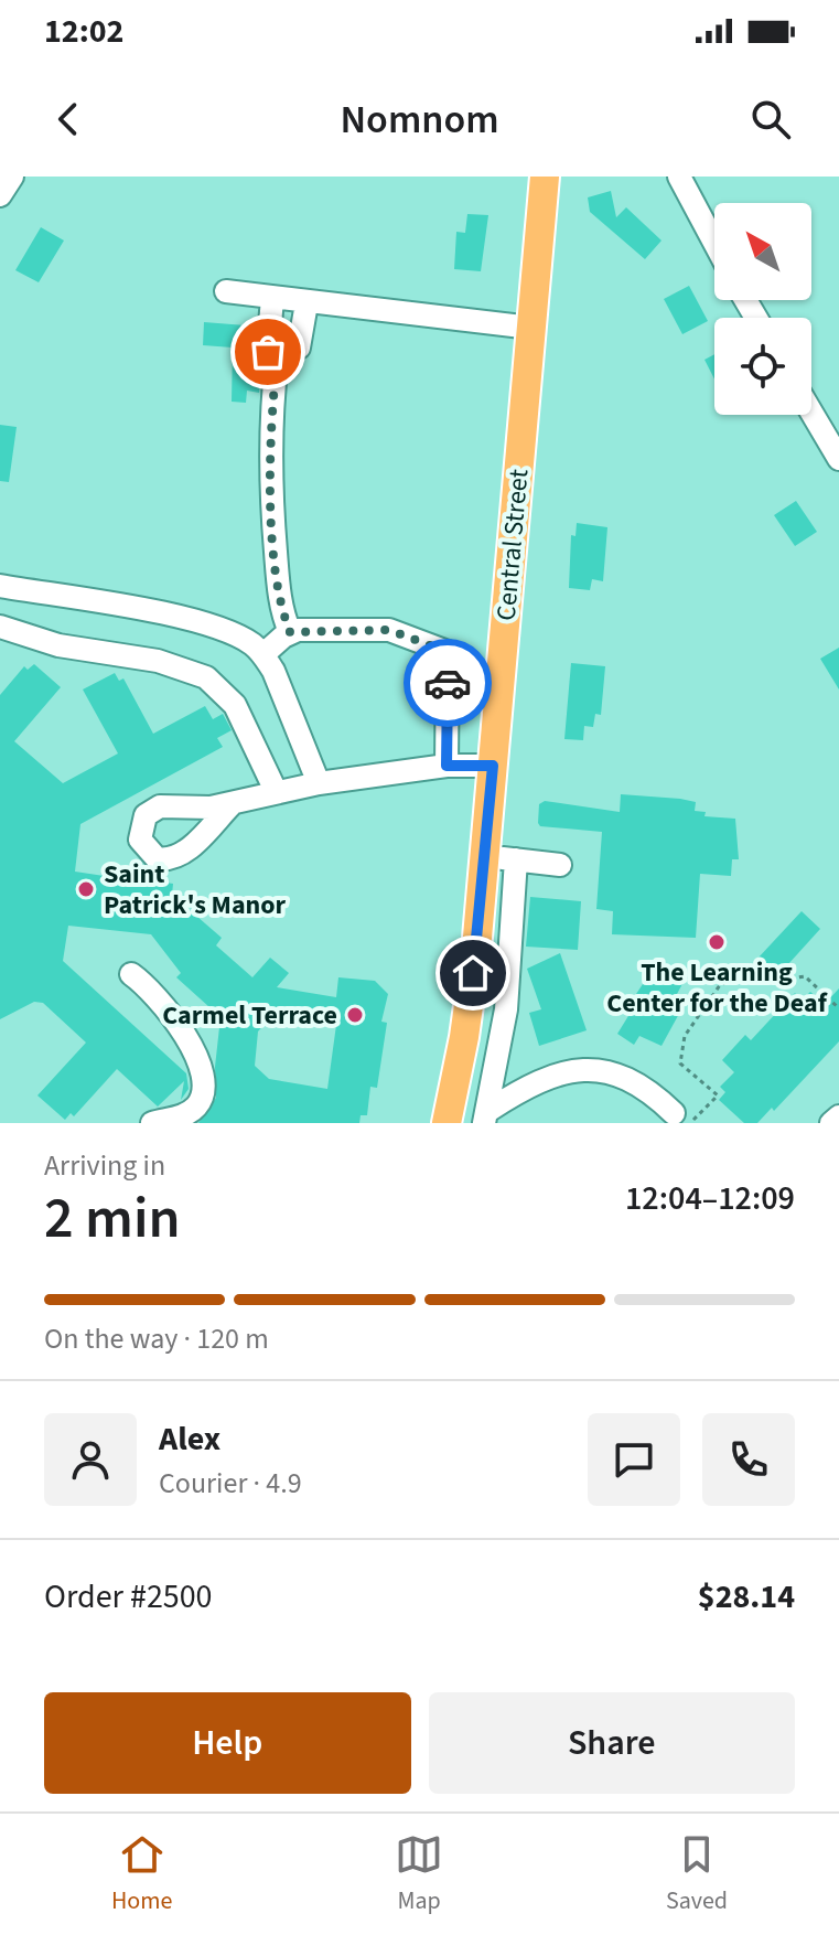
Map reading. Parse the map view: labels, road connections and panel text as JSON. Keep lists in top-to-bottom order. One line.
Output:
{"streets":{"main road":["Central Street"]},"places":["Saint Patrick's Manor","The Learning Center for the Deaf","Carmel Terrace"],"north":"top left","page":{"status":"12:02","header":"Nomnom","heading":["2 min","Arriving in","12:04–12:09"],"panel":["Alex","Courier · 4.9","Order #2500","$28.14"],"bar":"On the way · 120 m","buttons":["Help","Share"],"tabs":["Home","Map","Saved"]}}
